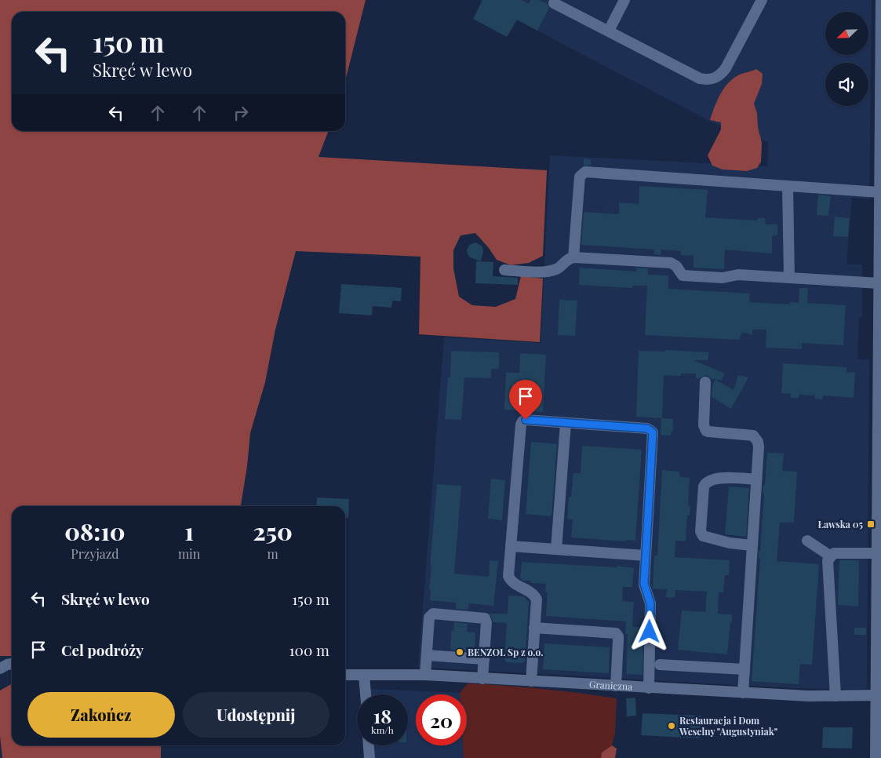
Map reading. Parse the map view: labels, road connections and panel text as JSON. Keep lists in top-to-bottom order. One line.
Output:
{"streets":{"street":["Graniczna"]},"places":{"transit":["Ławska 05"],"other":["BENZOL Sp z o.o.","Restauracja i Dom Weselny \"Augustyniak\""]},"north":"bottom left","page":{"turn":["150 m","Skręć w lewo"],"eta":["08:10","Przyjazd","1","min","250","m"],"list":[{"name":"Skręć w lewo","value":"150 m"},{"name":"Cel podróży","value":"100 m"}],"buttons":["Zakończ","Udostępnij"],"speed":"18 km/h","limit":"20"}}
